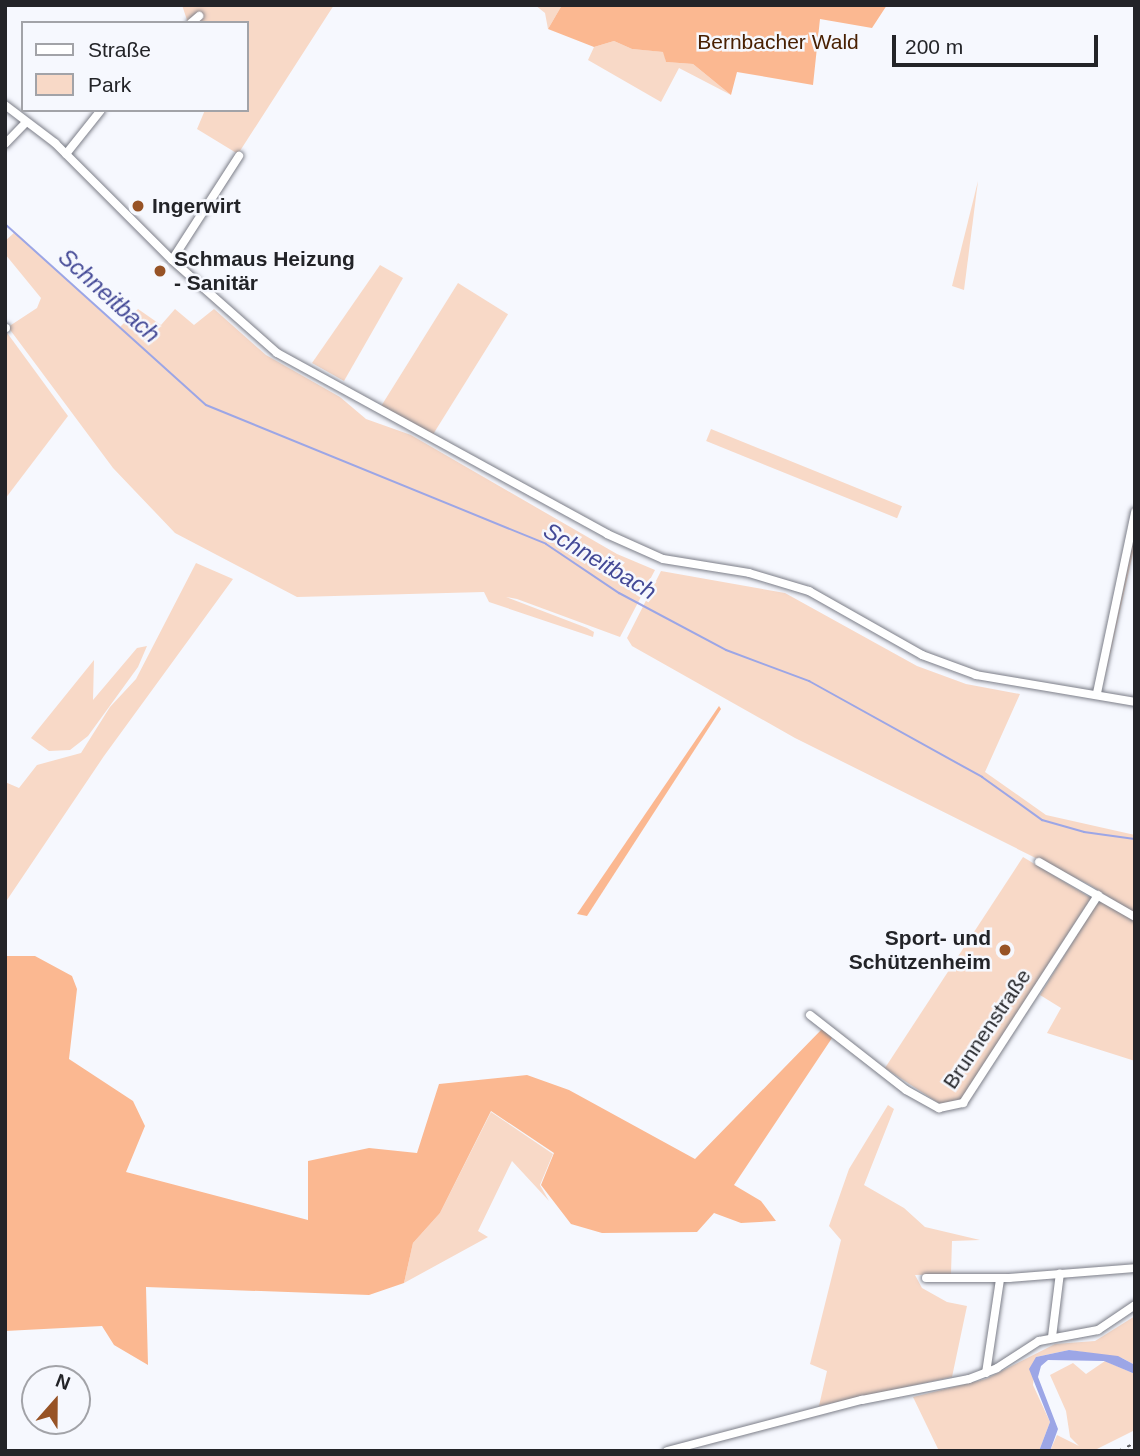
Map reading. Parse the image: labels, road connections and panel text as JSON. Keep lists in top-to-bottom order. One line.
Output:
{"streets":{"street":["Brunnenstraße"]},"water":["Schneitbach"],"parks":["Bernbacher Wald"],"places":["Ingerwirt","Schmaus Heizung - Sanitär","Sport- und Schützenheim"],"legend":["Straße","Park"],"scale_bar":"200 m","north":"top"}
